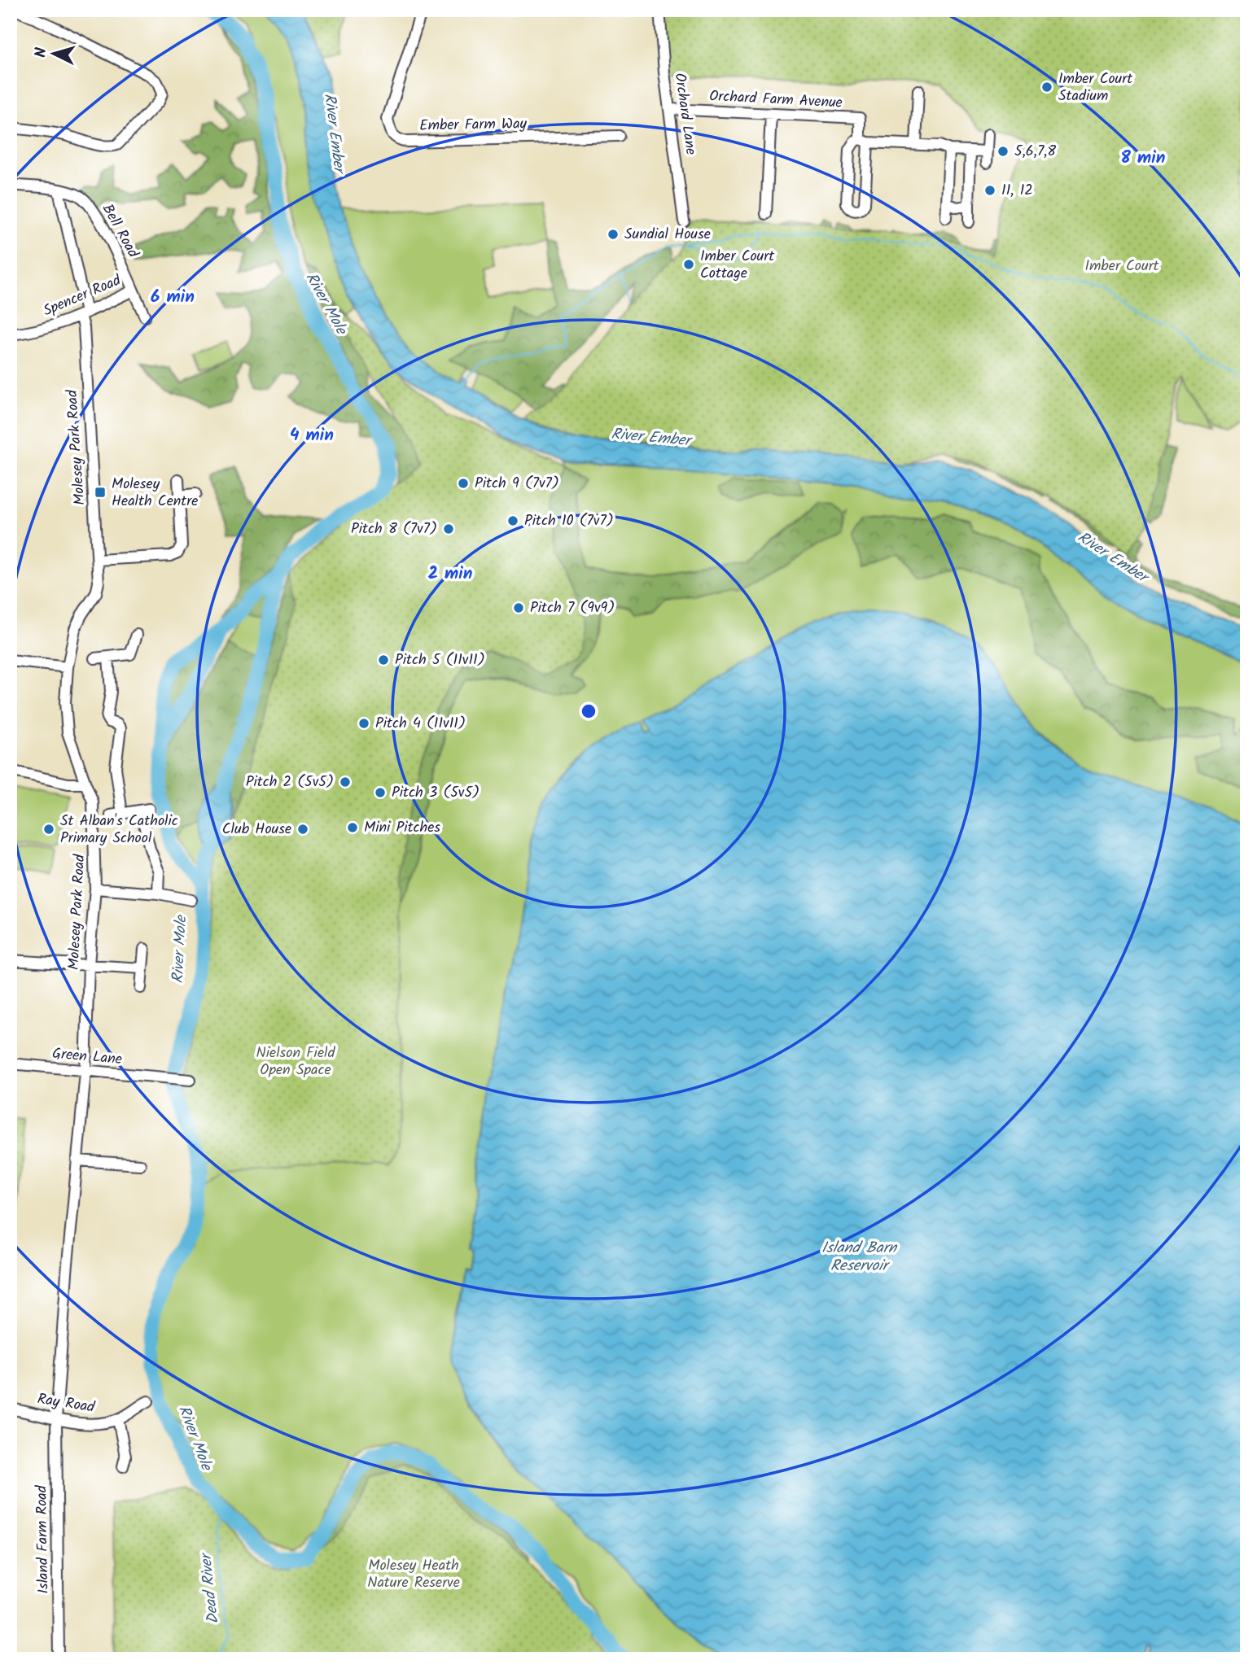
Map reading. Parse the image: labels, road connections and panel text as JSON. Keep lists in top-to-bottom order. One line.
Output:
{"streets":{"street":["Orchard Farm Avenue","Orchard Lane","Ember Farm Way","Bell Road","Spencer Road","Molesey Park Road","Green Lane","Ray Road","Island Farm Road"]},"crossings":[["Orchard Farm Avenue","Orchard Lane"],["Bell Road","Spencer Road"],["Bell Road","Molesey Park Road"],["Spencer Road","Molesey Park Road"],["Molesey Park Road","Green Lane"],["Molesey Park Road","Ray Road"],["Molesey Park Road","Island Farm Road"],["Ray Road","Island Farm Road"]],"water":["River Ember","River Mole","Island Barn Reservoir","Dead River"],"parks":["Imber Court","Nielson Field Open Space","Molesey Heath Nature Reserve"],"places":{"other":["Imber Court Stadium","5,6,7,8","11, 12","Sundial House","Imber Court Cottage","Pitch 9 (7v7)","Pitch 10 (7v7)","Pitch 8 (7v7)","Pitch 7 (9v9)","Pitch 5 (11v11)","Pitch 4 (11v11)","Pitch 2 (5v5)","Pitch 3 (5v5)","Mini Pitches","St Alban's Catholic Primary School","Club House"],"transit":["Molesey Health Centre"]},"north":"left","rings":["8 min","6 min","4 min","2 min"]}
